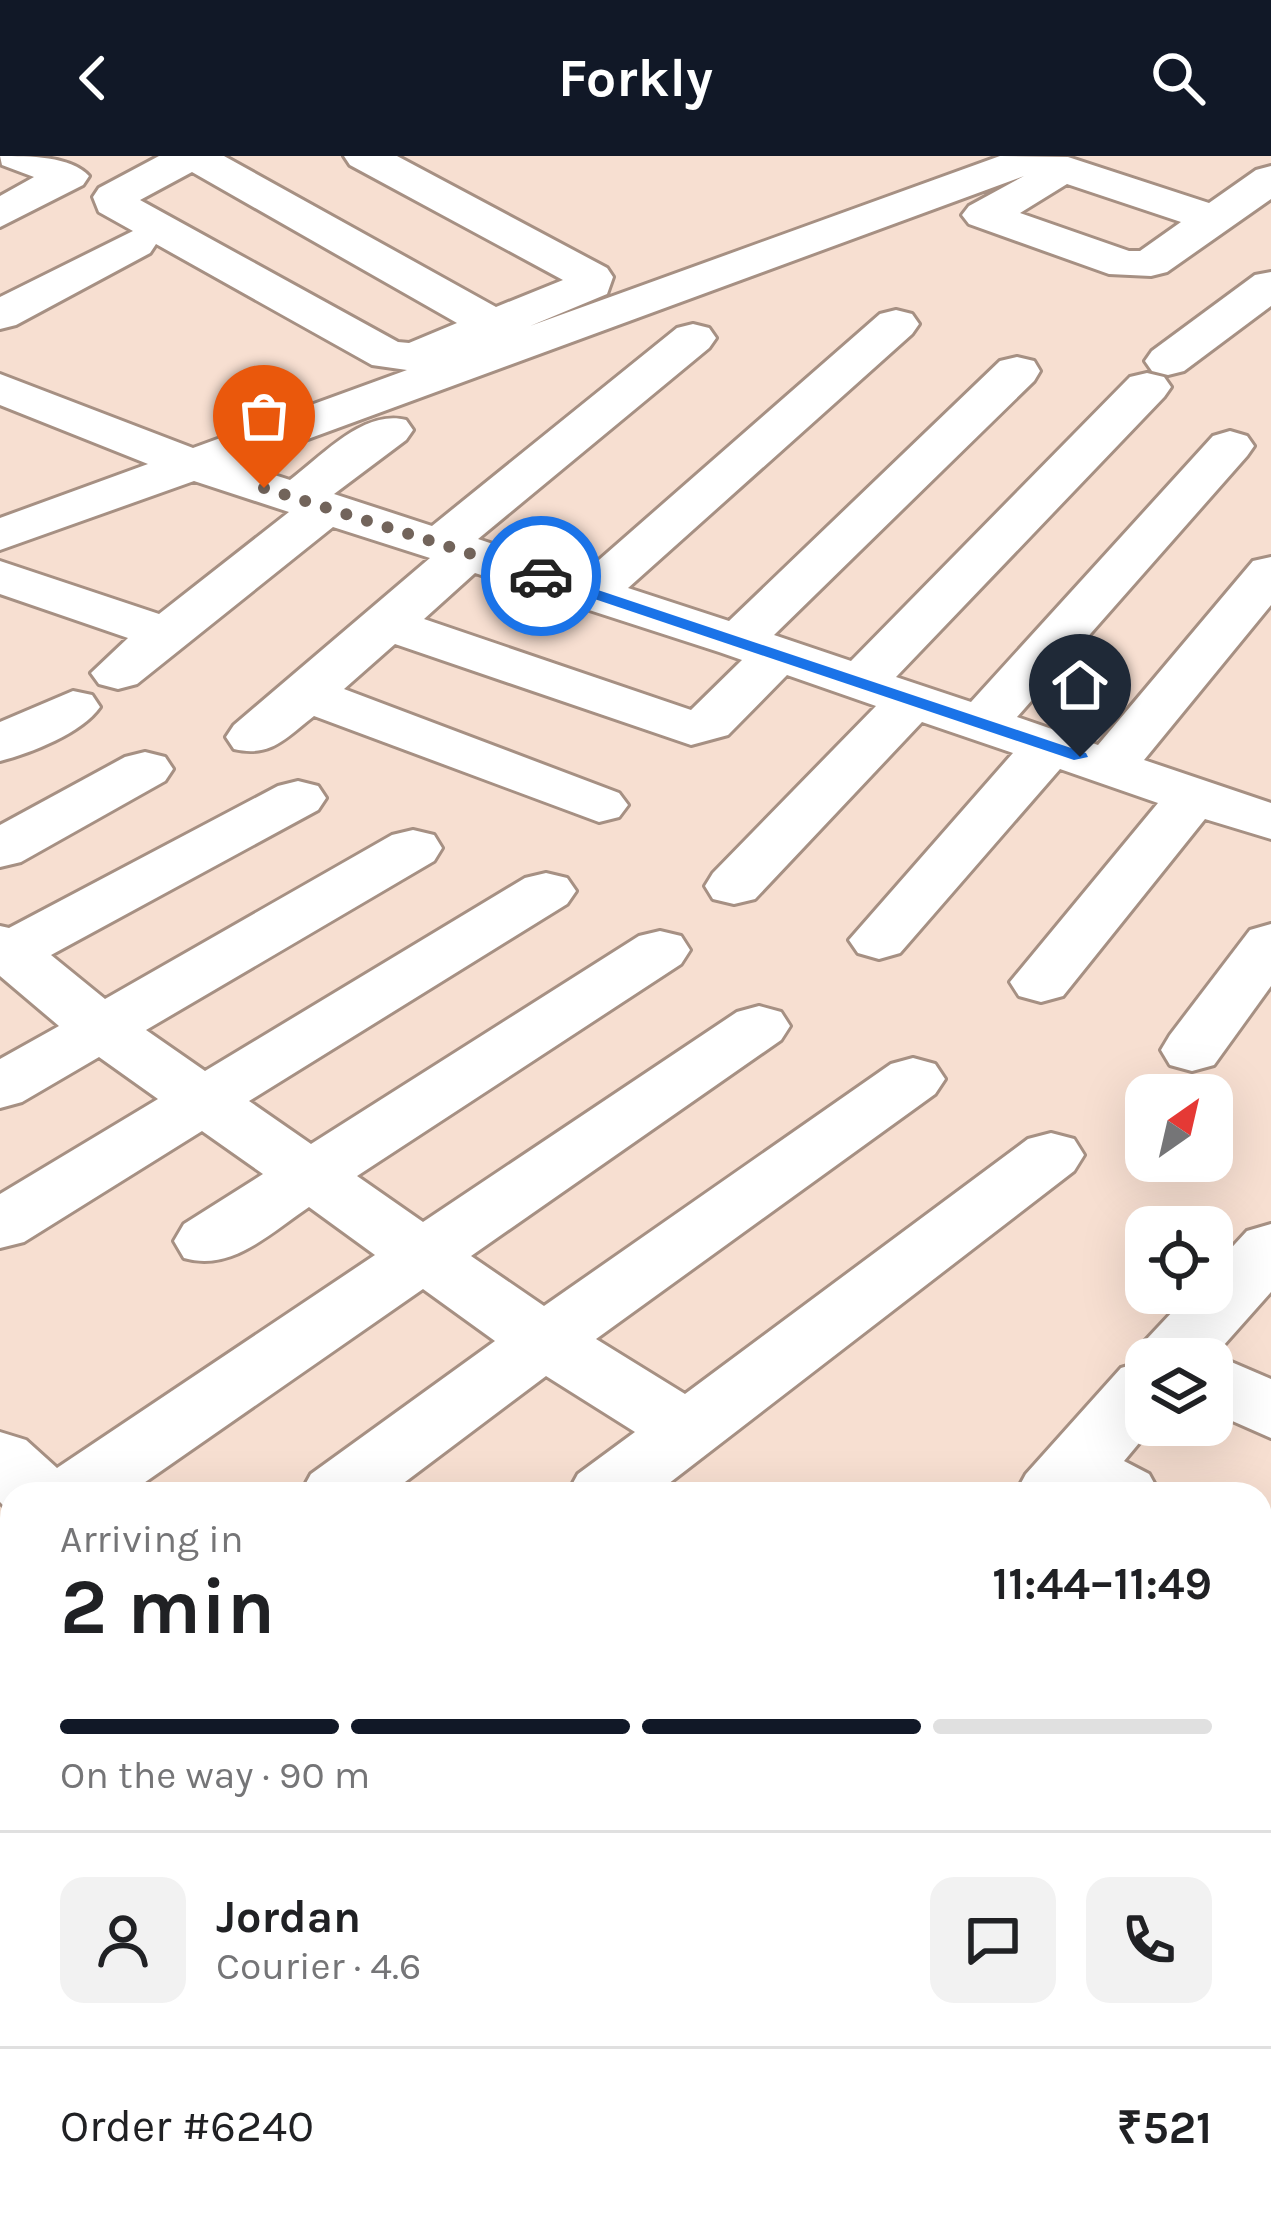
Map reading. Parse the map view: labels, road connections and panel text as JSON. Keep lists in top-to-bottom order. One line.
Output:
{"north":"top right","page":{"header":"Forkly","heading":["2 min","Arriving in","11:44–11:49"],"panel":["Jordan","Courier · 4.6","Order #6240","₹521"],"bar":"On the way · 90 m"}}
